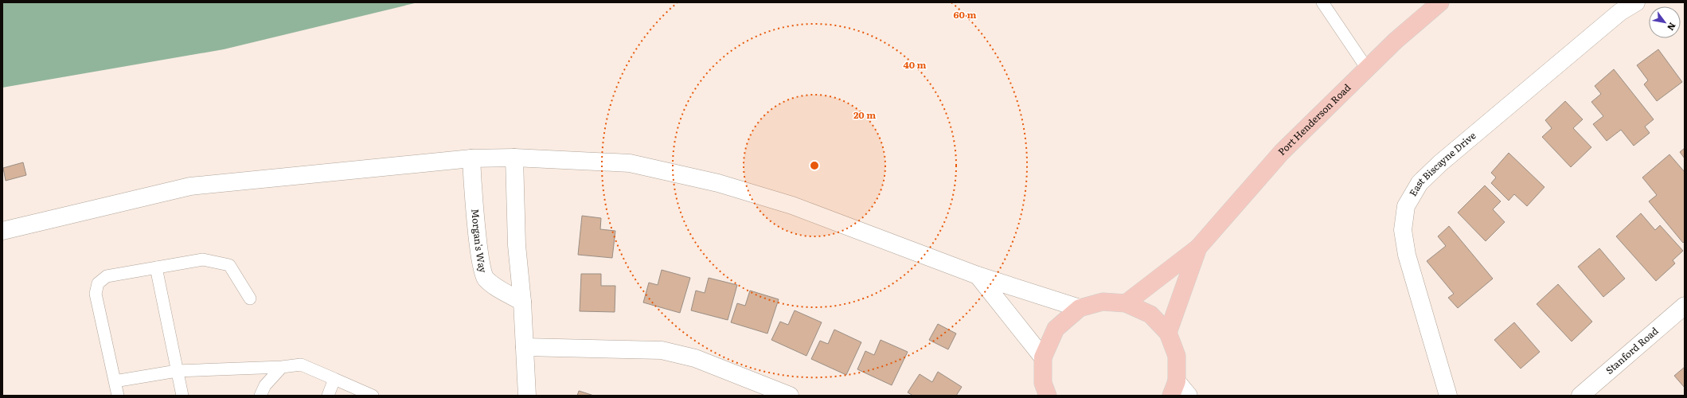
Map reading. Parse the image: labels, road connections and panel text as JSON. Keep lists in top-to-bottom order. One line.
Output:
{"streets":{"main road":["Port Henderson Road"],"street":["East Biscayne Drive","Morgan's Way","Stanford Road"]},"north":"bottom right","rings":["60 m","40 m","20 m"]}
